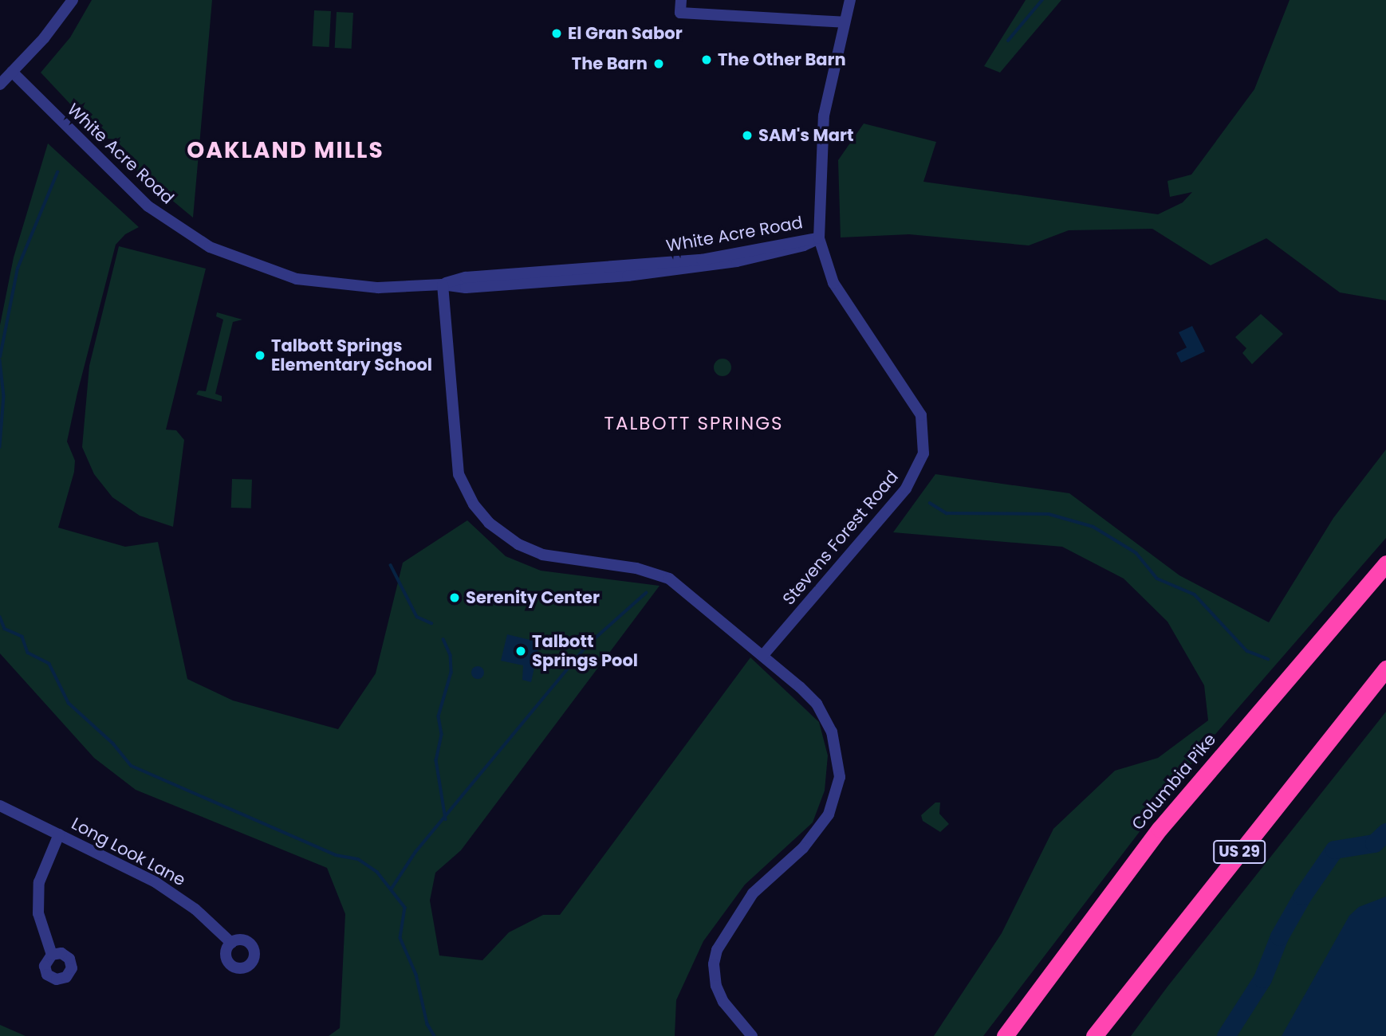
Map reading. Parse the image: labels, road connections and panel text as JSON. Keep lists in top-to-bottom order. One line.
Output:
{"streets":{"highway":["Columbia Pike","US 29"],"street":["White Acre Road","Stevens Forest Road","Long Look Lane"]},"crossings":[["White Acre Road","Stevens Forest Road"]],"districts":["OAKLAND MILLS","TALBOTT SPRINGS"],"places":["El Gran Sabor","The Other Barn","The Barn","SAM's Mart","Talbott Springs Elementary School","Serenity Center","Talbott Springs Pool"]}
